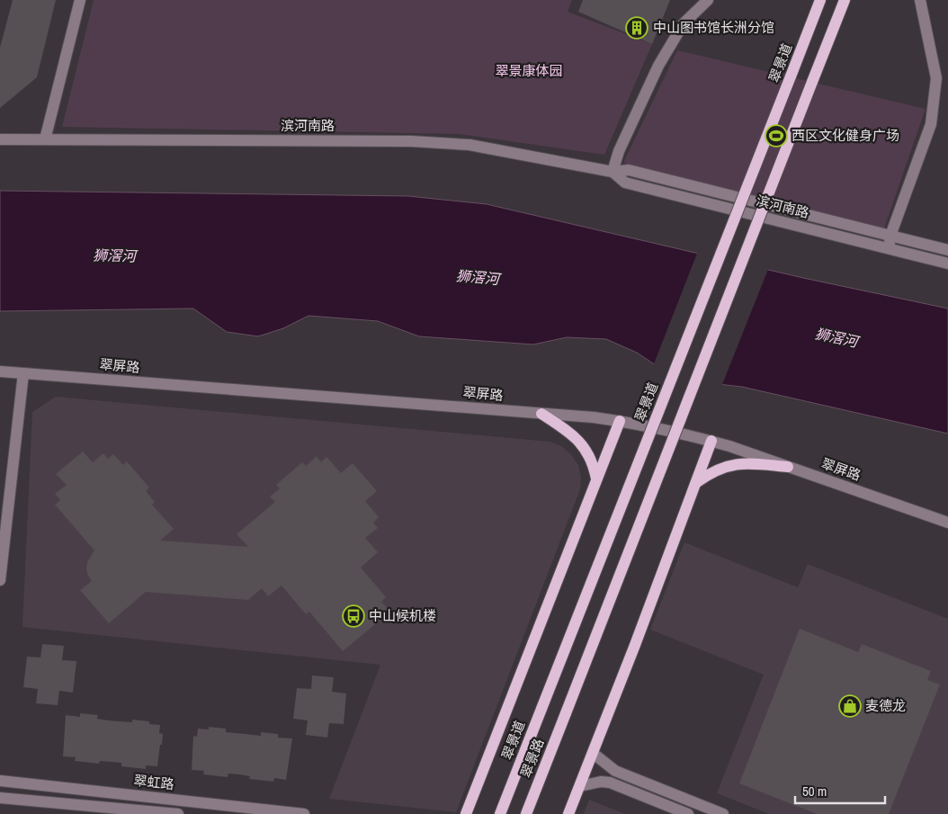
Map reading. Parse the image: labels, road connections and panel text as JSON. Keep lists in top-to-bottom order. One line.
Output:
{"streets":{"main road":["翠景道","翠景路"],"street":["滨河南路","翠屏路","翠虹路"]},"water":["狮滘河"],"parks":["翠景康体园"],"places":{"building":["中山图书馆长洲分馆"],"sports":["西区文化健身广场"],"bus stop":["中山候机楼"],"shop":["麦德龙"]},"scale_bar":"50 m"}
